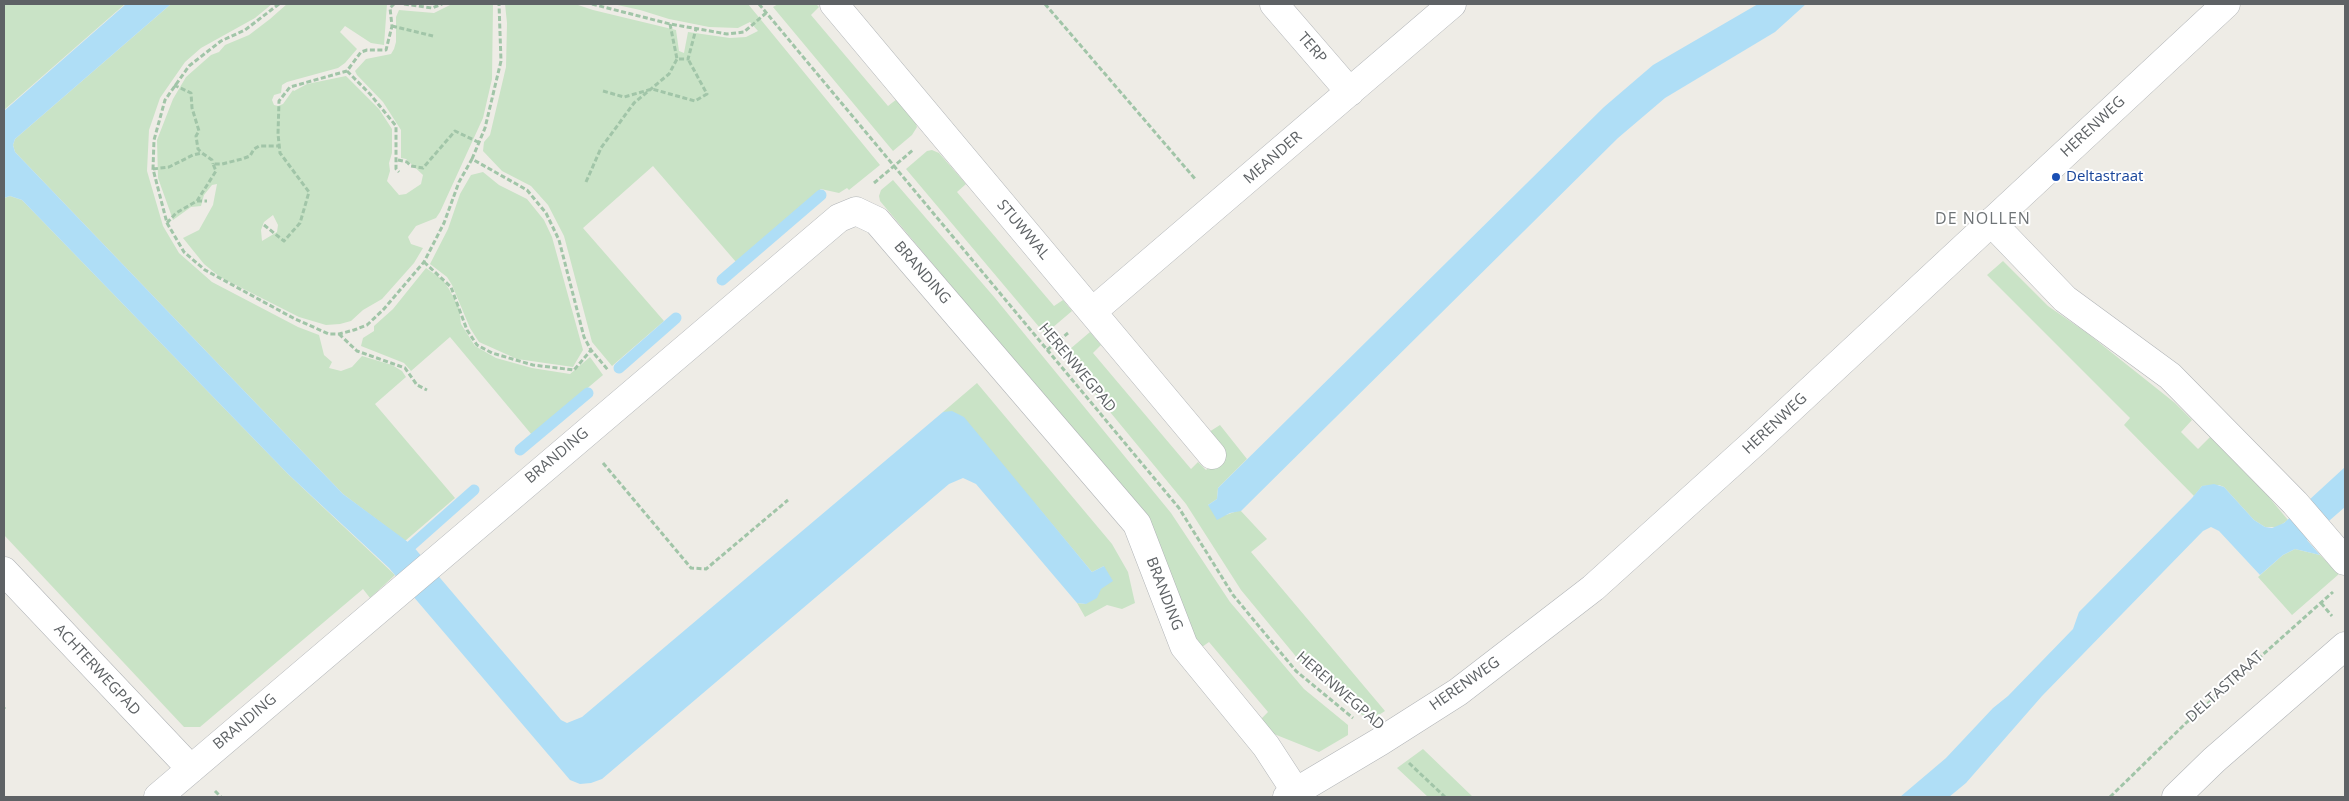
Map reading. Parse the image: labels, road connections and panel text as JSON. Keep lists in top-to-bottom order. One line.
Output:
{"streets":{"street":["TERP","HERENWEG","MEANDER","STUWWAL","BRANDING","ACHTERWEGPAD"],"path":["HERENWEGPAD","DELTASTRAAT"]},"crossings":[["TERP","MEANDER"],["HERENWEG","BRANDING"],["HERENWEG","HERENWEGPAD"],["MEANDER","STUWWAL"],["BRANDING","ACHTERWEGPAD"]],"districts":["DE NOLLEN"],"places":["Deltastraat"]}
